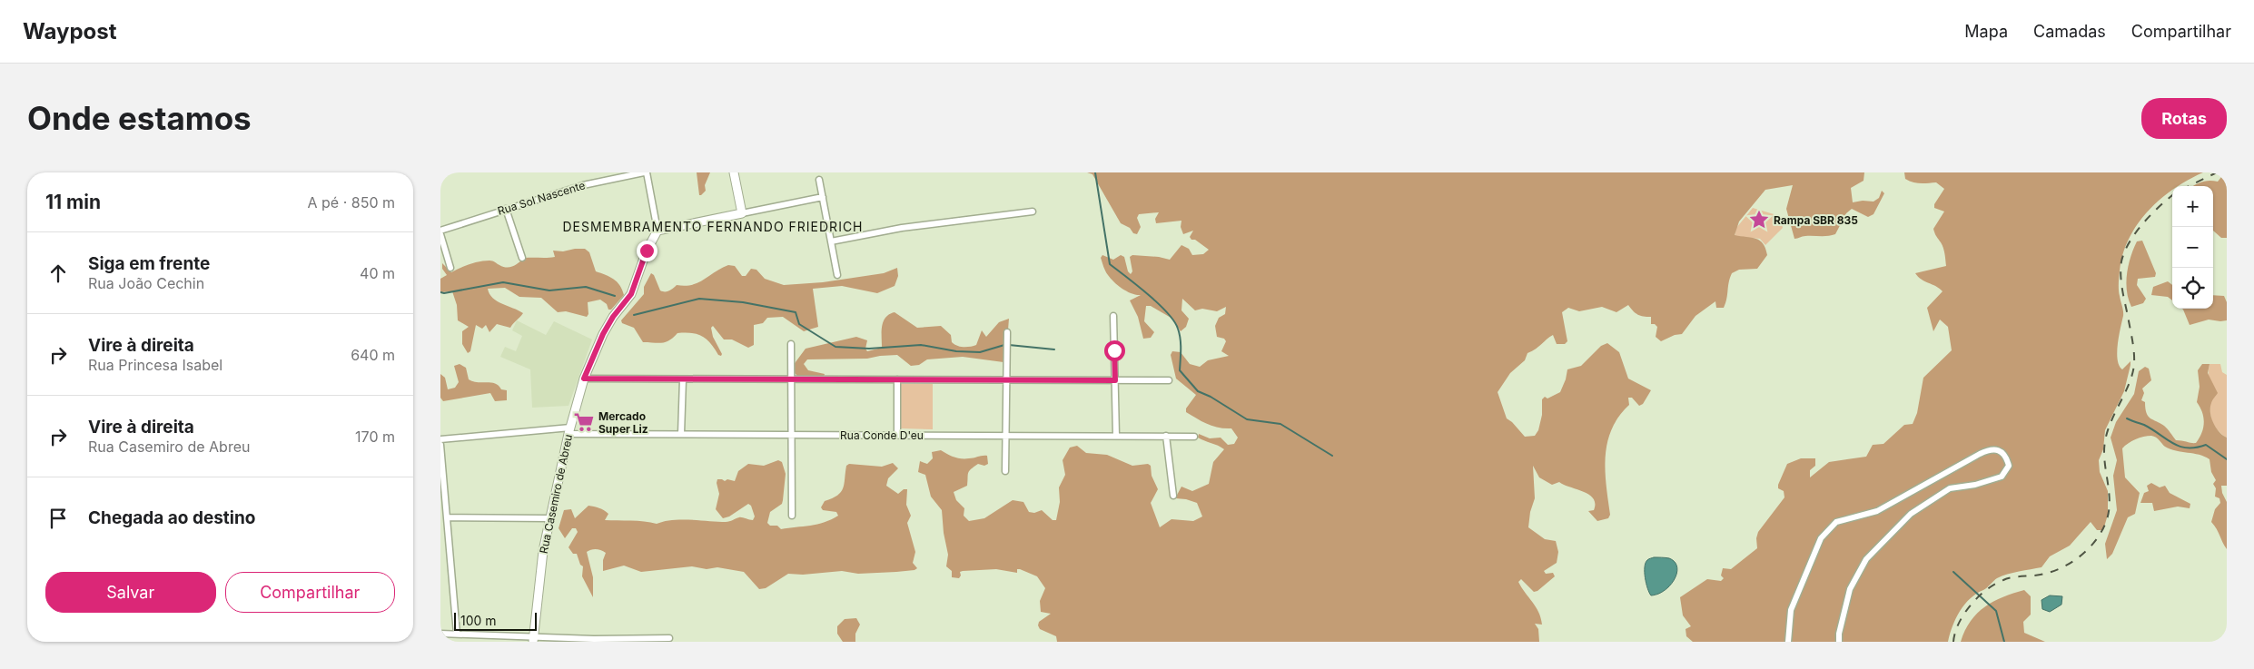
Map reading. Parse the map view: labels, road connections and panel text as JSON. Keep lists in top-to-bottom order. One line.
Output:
{"streets":{"street":["Rua Sol Nascente","Rua Conde D'eu","Rua Casemiro de Abreu"]},"crossings":[["Rua Conde D'eu","Rua Casemiro de Abreu"]],"districts":["DESMEMBRAMENTO FERNANDO FRIEDRICH"],"places":{"place":["Rampa SBR 835"],"supermarket":["Mercado Super Liz"]},"scale_bar":"100 m","page":{"header":"Waypost","nav":["Mapa","Camadas","Compartilhar"],"buttons":["Rotas",["Salvar","Compartilhar"]],"title":"Onde estamos","heading":["11 min","A pé · 850 m"],"map_buttons":["+","−"],"list":[["Siga em frente","Rua João Cechin","40 m"],["Vire à direita","Rua Princesa Isabel","640 m"],["Vire à direita","Rua Casemiro de Abreu","170 m"],"Chegada ao destino"],"scale":"100 m"}}
